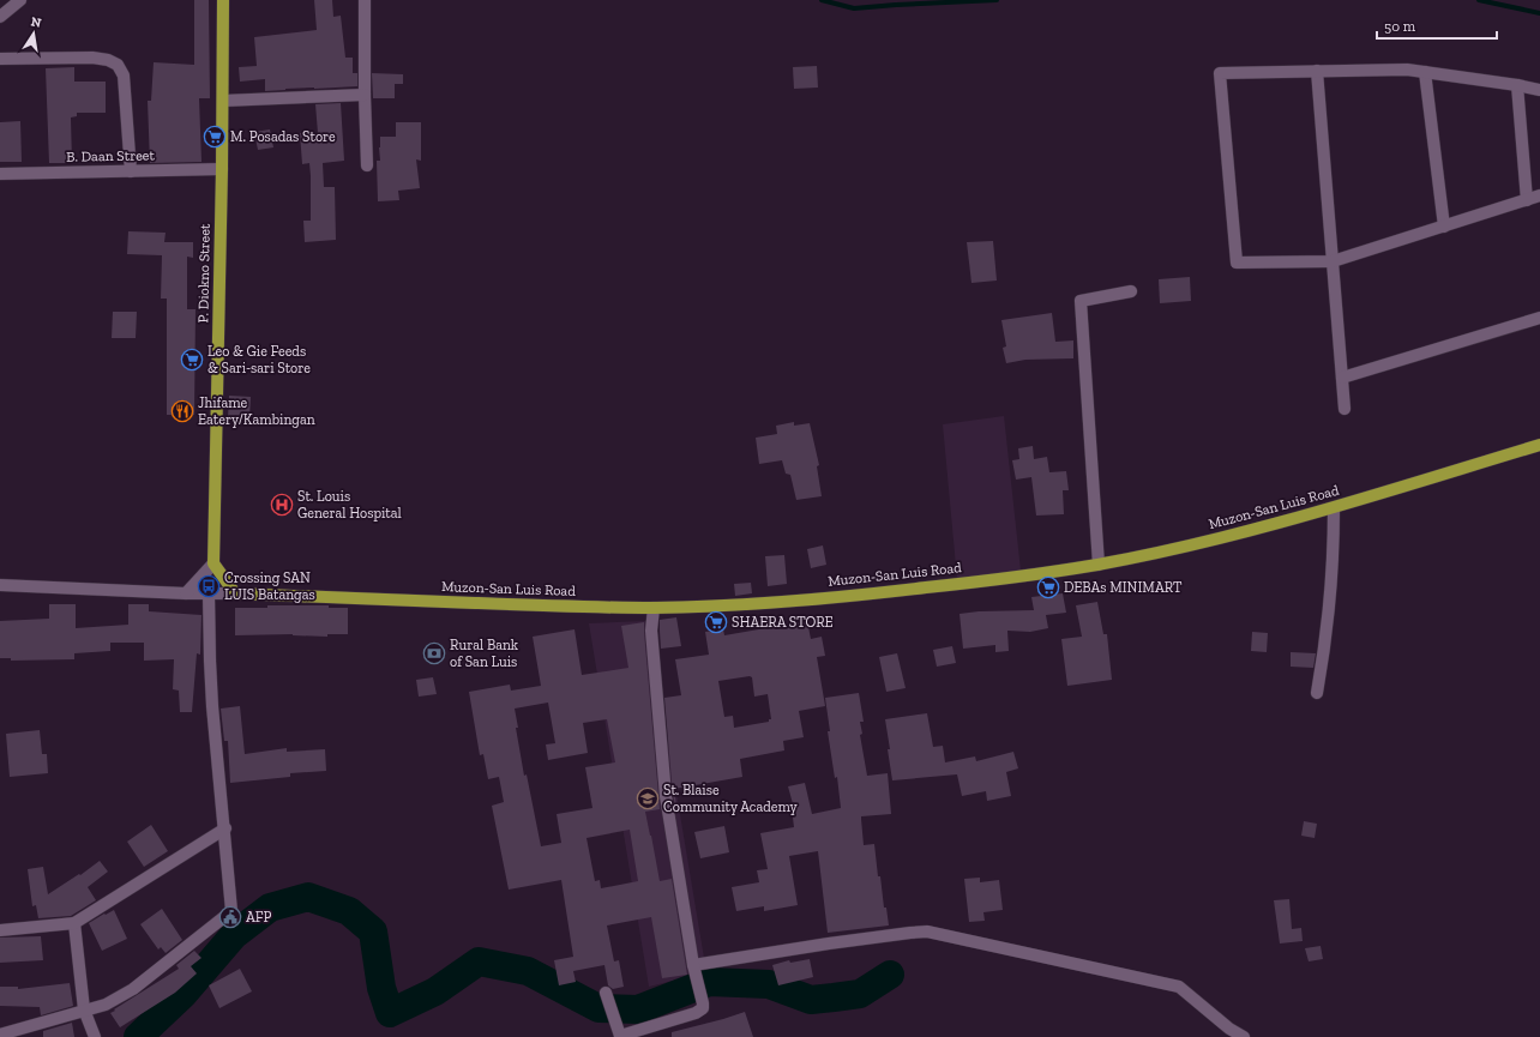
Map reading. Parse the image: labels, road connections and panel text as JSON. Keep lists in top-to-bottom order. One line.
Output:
{"streets":{"main road":["P. Diokno Street","Muzon-San Luis Road"],"street":["B. Daan Street"]},"crossings":[["B. Daan Street","P. Diokno Street"]],"places":{"supermarket":["M. Posadas Store","Leo & Gie Feeds & Sari-sari Store","DEBAs MINIMART","SHAERA STORE"],"restaurant":["Jhifame Eatery/Kambingan"],"hospital":["St. Louis General Hospital"],"bus stop":["Crossing SAN LUIS Batangas"],"bank":["Rural Bank of San Luis"],"school or university":["St. Blaise Community Academy"],"public building":["AFP"]},"scale_bar":"50 m","north":"top"}
